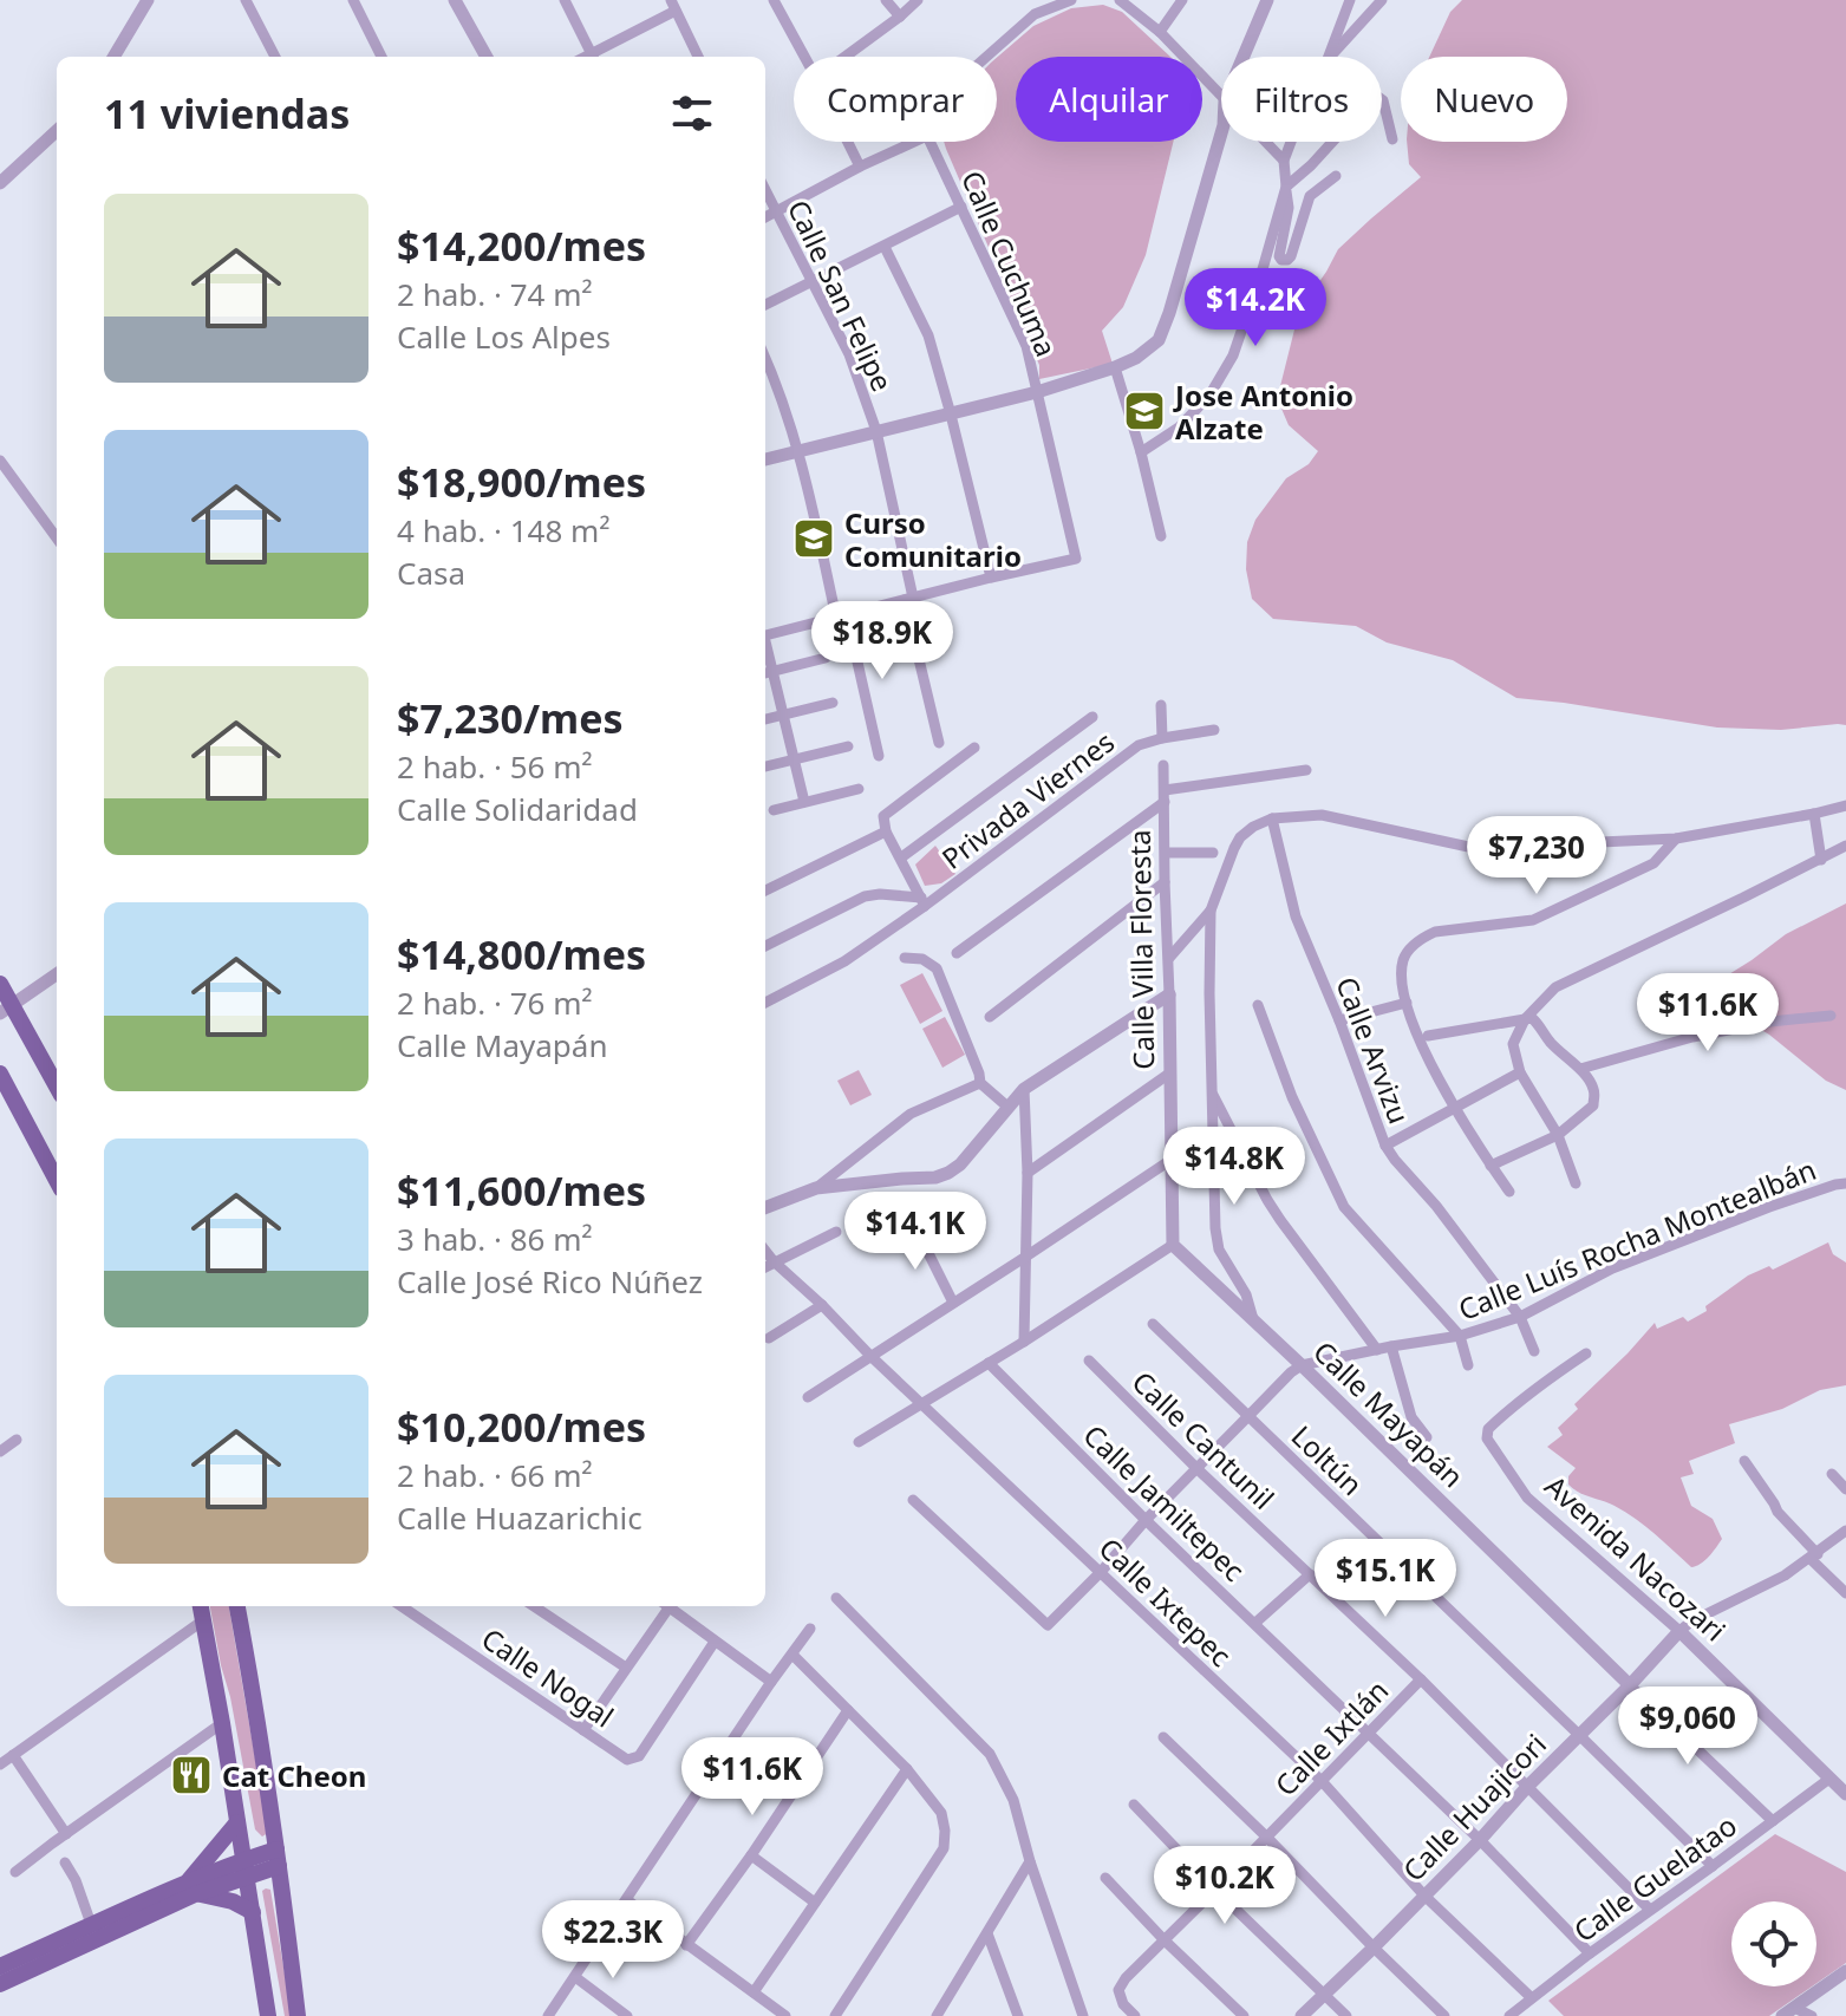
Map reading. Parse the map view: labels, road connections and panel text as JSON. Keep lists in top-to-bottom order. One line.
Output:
{"streets":{"street":["Calle Cuchuma","Calle San Felipe","Privada Viernes","Calle Villa Floresta","Calle Arvizu","Calle Luís Rocha Montealbán","Calle Mayapán","Calle Cantunil","Loltún","Calle Jamiltepec","Avenida Nacozari","Calle Ixtepec","Calle Nogal","Calle Ixtlán","Calle Huajicori","Calle Guelatao"]},"crossings":[["Calle Villa Floresta","Calle Mayapán"],["Calle Arvizu","Calle Luís Rocha Montealbán"],["Calle Arvizu","Calle Mayapán"],["Calle Luís Rocha Montealbán","Calle Mayapán"],["Calle Mayapán","Calle Huajicori"],["Calle Mayapán","Calle Guelatao"],["Calle Cantunil","Calle Ixtlán"],["Calle Cantunil","Calle Huajicori"],["Calle Cantunil","Calle Guelatao"],["Loltún","Calle Huajicori"],["Loltún","Calle Guelatao"],["Calle Jamiltepec","Calle Ixtlán"],["Calle Jamiltepec","Calle Huajicori"],["Calle Jamiltepec","Calle Guelatao"],["Avenida Nacozari","Calle Huajicori"],["Avenida Nacozari","Calle Guelatao"],["Calle Ixtepec","Calle Ixtlán"],["Calle Ixtepec","Calle Huajicori"],["Calle Ixtepec","Calle Guelatao"]],"places":{"school or university":["Jose Antonio Alzate","Curso Comunitario"],"restaurant":["Cat Cheon"]},"page":{"chip":["Comprar","Alquilar","Filtros","Nuevo"],"heading":"11 viviendas","list":[{"name":"$14,200/mes","note":"2 hab. · 74 m² · Calle Los Alpes"},{"name":"$18,900/mes","note":"4 hab. · 148 m² · Casa"},{"name":"$7,230/mes","note":"2 hab. · 56 m² · Calle Solidaridad"},{"name":"$14,800/mes","note":"2 hab. · 76 m² · Calle Mayapán"},{"name":"$11,600/mes","note":"3 hab. · 86 m² · Calle José Rico Núñez"},{"name":"$10,200/mes","note":"2 hab. · 66 m² · Calle Huazarichic"}],"price":["$14.2K","$18.9K","$7,230","$11.6K","$14.8K","$14.1K","$15.1K","$9,060","$11.6K","$10.2K","$22.3K"]}}
